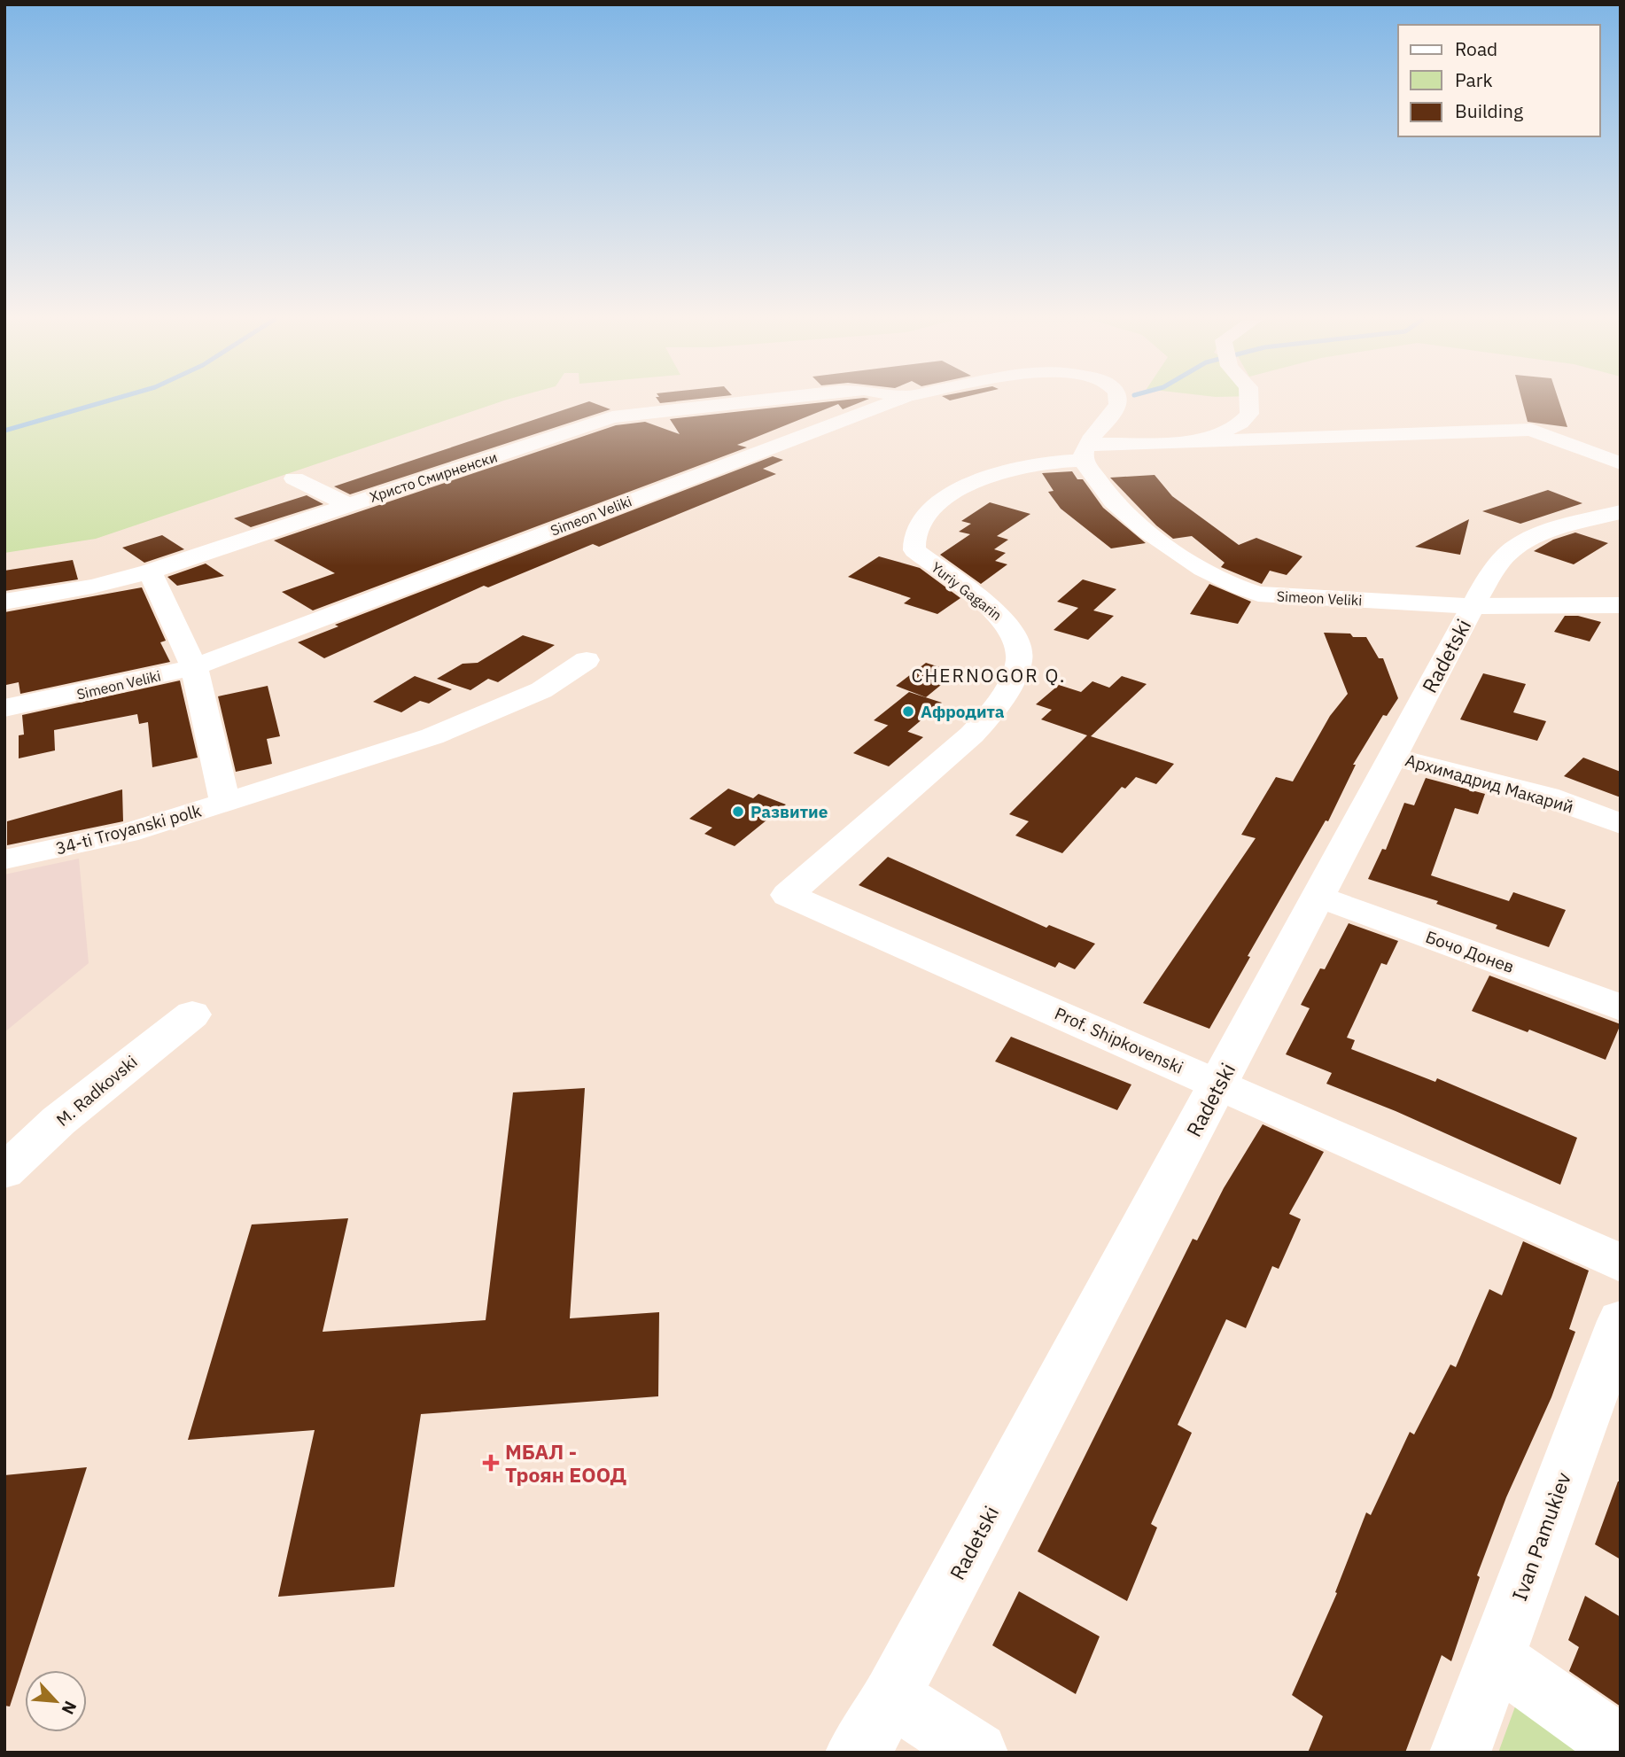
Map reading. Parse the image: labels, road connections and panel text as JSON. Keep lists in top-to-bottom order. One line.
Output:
{"streets":{"street":["Христо Смирненски","Simeon Veliki","Yuriy Gagarin","Radetski","Архимадрид Макарий","34-ti Troyanski polk","Бочо Донев","Prof. Shipkovenski","M. Radkovski","Ivan Pamukìev"]},"crossings":[["Христо Смирненски","34-ti Troyanski polk"],["Simeon Veliki","Yuriy Gagarin"],["Simeon Veliki","Radetski"],["Simeon Veliki","34-ti Troyanski polk"],["Yuriy Gagarin","Prof. Shipkovenski"],["Radetski","Архимадрид Макарий"],["Radetski","Бочо Донев"],["Radetski","Prof. Shipkovenski"]],"districts":["CHERNOGOR Q."],"places":{"other":["Афродита","Развитие"],"health":["МБАЛ - Троян ЕООД"]},"legend":["Road","Park","Building"],"north":"bottom right"}
